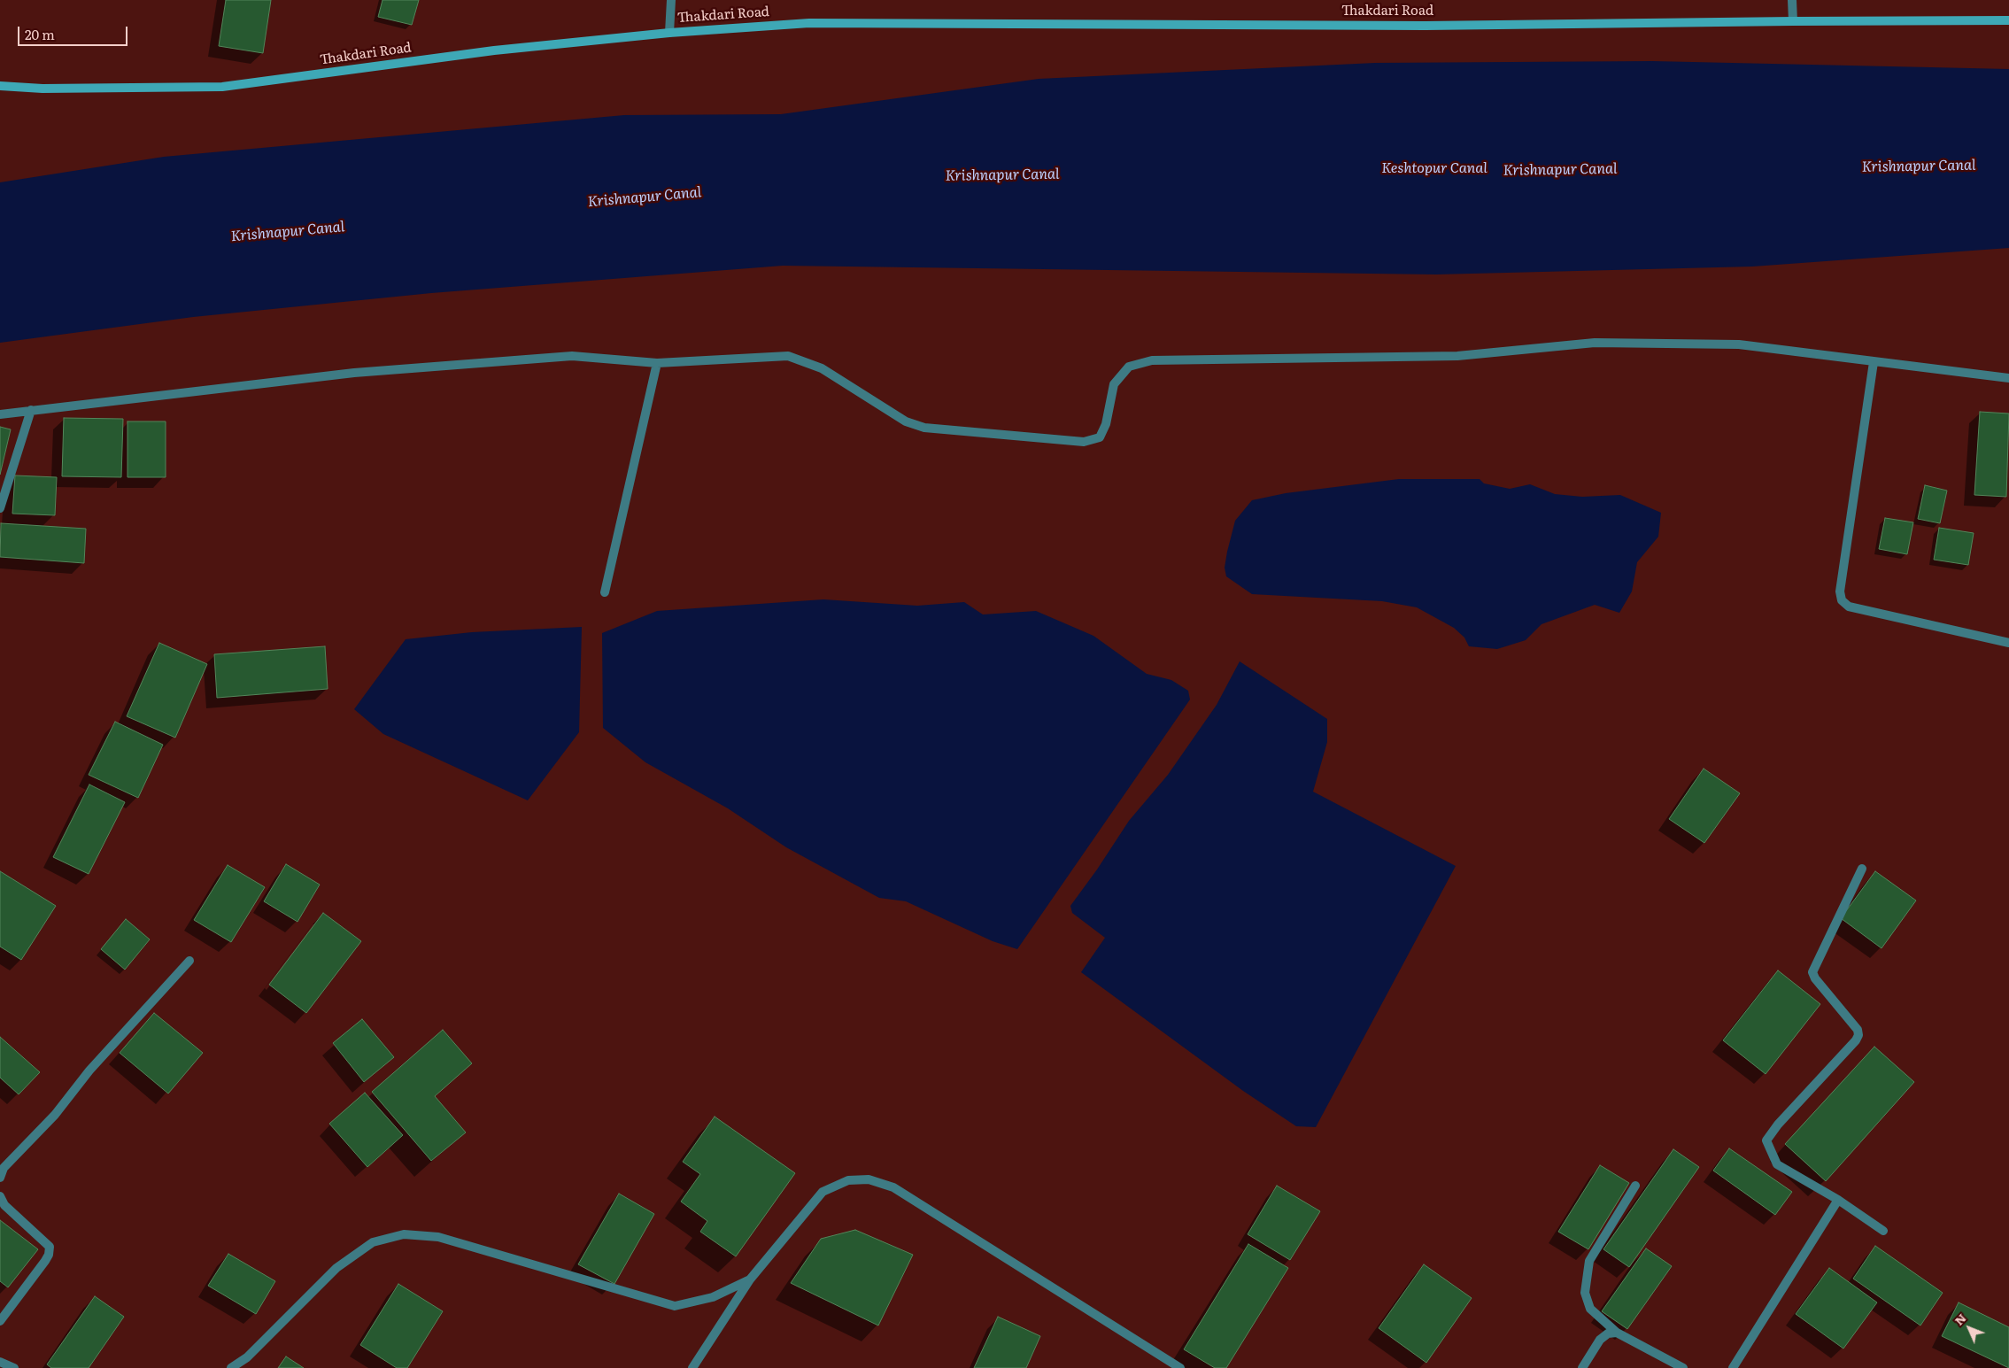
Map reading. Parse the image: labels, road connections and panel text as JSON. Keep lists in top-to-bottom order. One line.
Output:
{"streets":{"street":["Thakdari Road"]},"water":["Krishnapur Canal","Keshtopur Canal"],"scale_bar":"20 m","north":"top left"}
